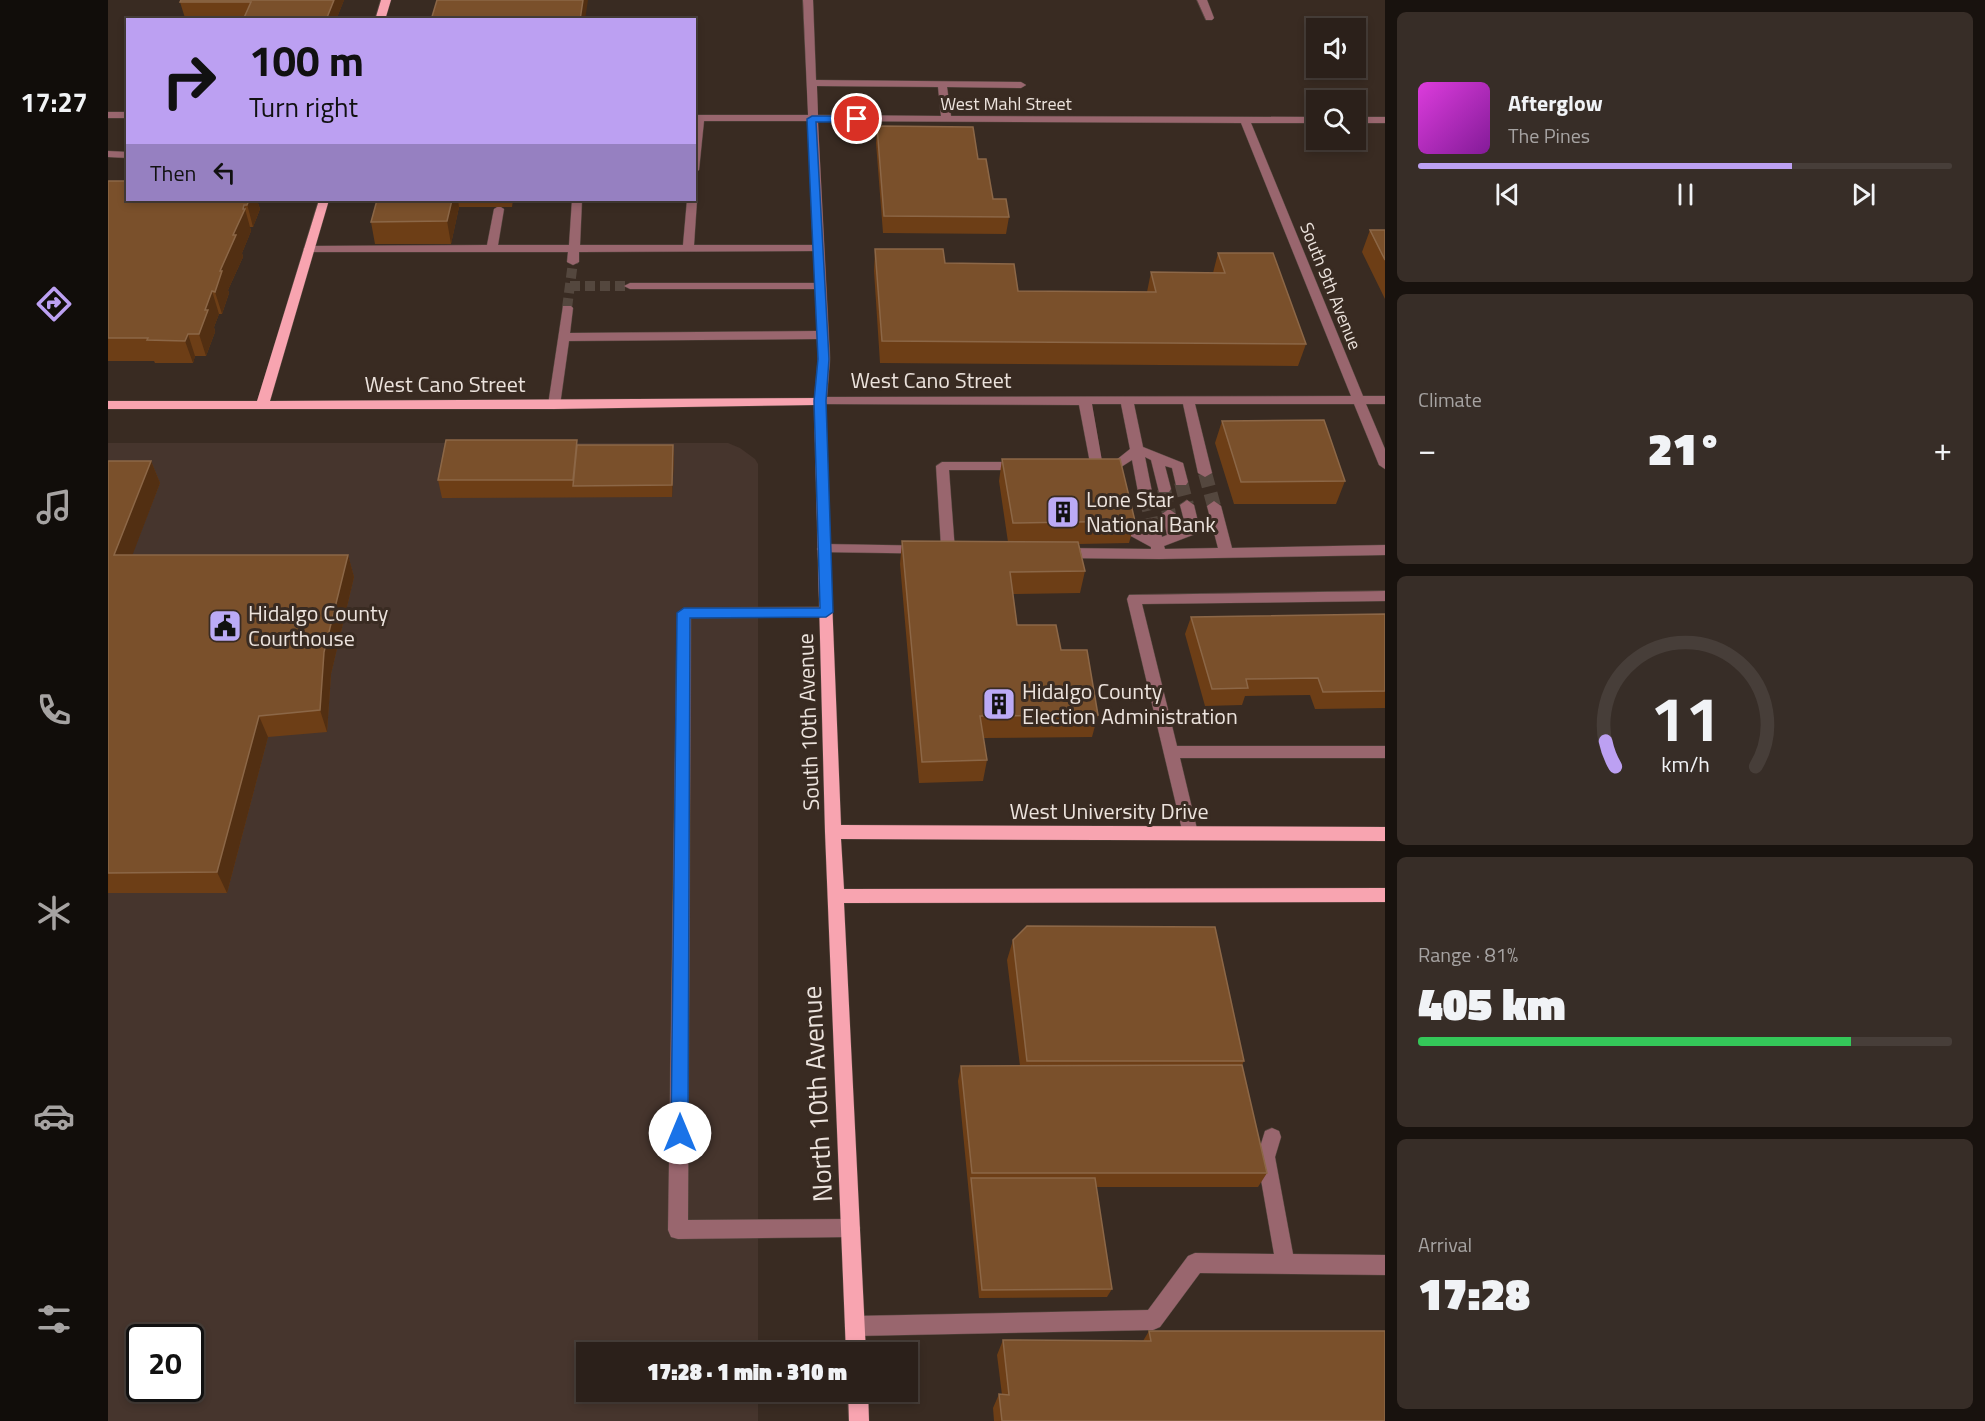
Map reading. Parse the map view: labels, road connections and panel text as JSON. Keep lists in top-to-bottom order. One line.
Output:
{"streets":{"main road":["West Cano Street","South 10th Avenue","West University Drive","North 10th Avenue"],"street":["West Mahl Street","South 9th Avenue"]},"crossings":[["West Mahl Street","South 9th Avenue"],["West Mahl Street","South 10th Avenue"],["South 9th Avenue","West Cano Street"],["West Cano Street","South 10th Avenue"],["South 10th Avenue","West University Drive"],["South 10th Avenue","North 10th Avenue"],["West University Drive","North 10th Avenue"]],"places":{"building":["Lone Star National Bank","Hidalgo County Election Administration"],"public building":["Hidalgo County Courthouse"]},"page":{"tabs":"17:27","turn":["100 m","Turn right"],"song":["Afterglow","The Pines"],"then":"Then","tile":["Climate",["Range · 81%","405 km"],["Arrival","17:28"]],"heat":["−","21°","+"],"limit":"20","trip":"17:28 · 1 min · 310 m","gauge":["11","km/h"]}}
